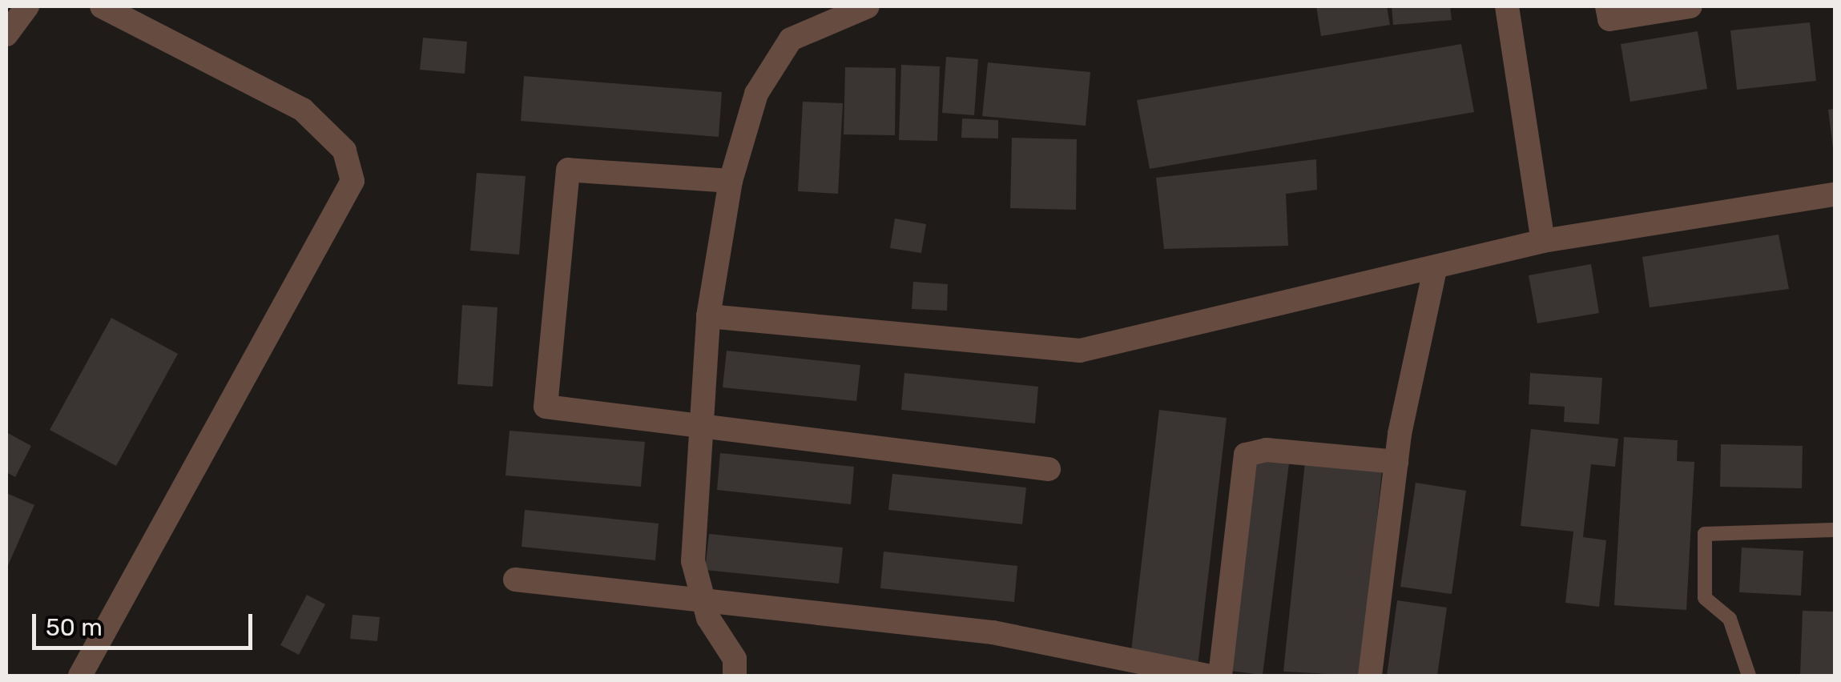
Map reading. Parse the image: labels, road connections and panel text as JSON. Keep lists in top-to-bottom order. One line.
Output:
{"scale_bar":"50 m"}
